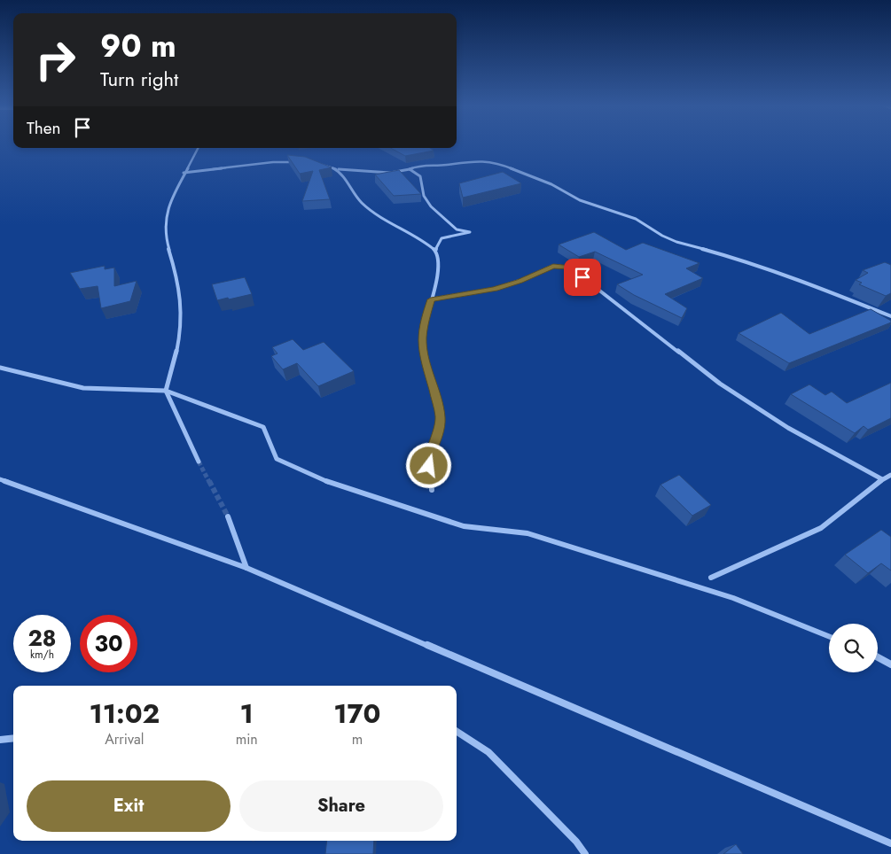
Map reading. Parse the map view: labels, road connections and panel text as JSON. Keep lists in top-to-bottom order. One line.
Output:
{"page":{"turn":["90 m","Turn right"],"then":"Then","speed":"28 km/h","limit":"30","eta":["11:02","Arrival","1","min","170","m"],"buttons":["Exit","Share"]}}
